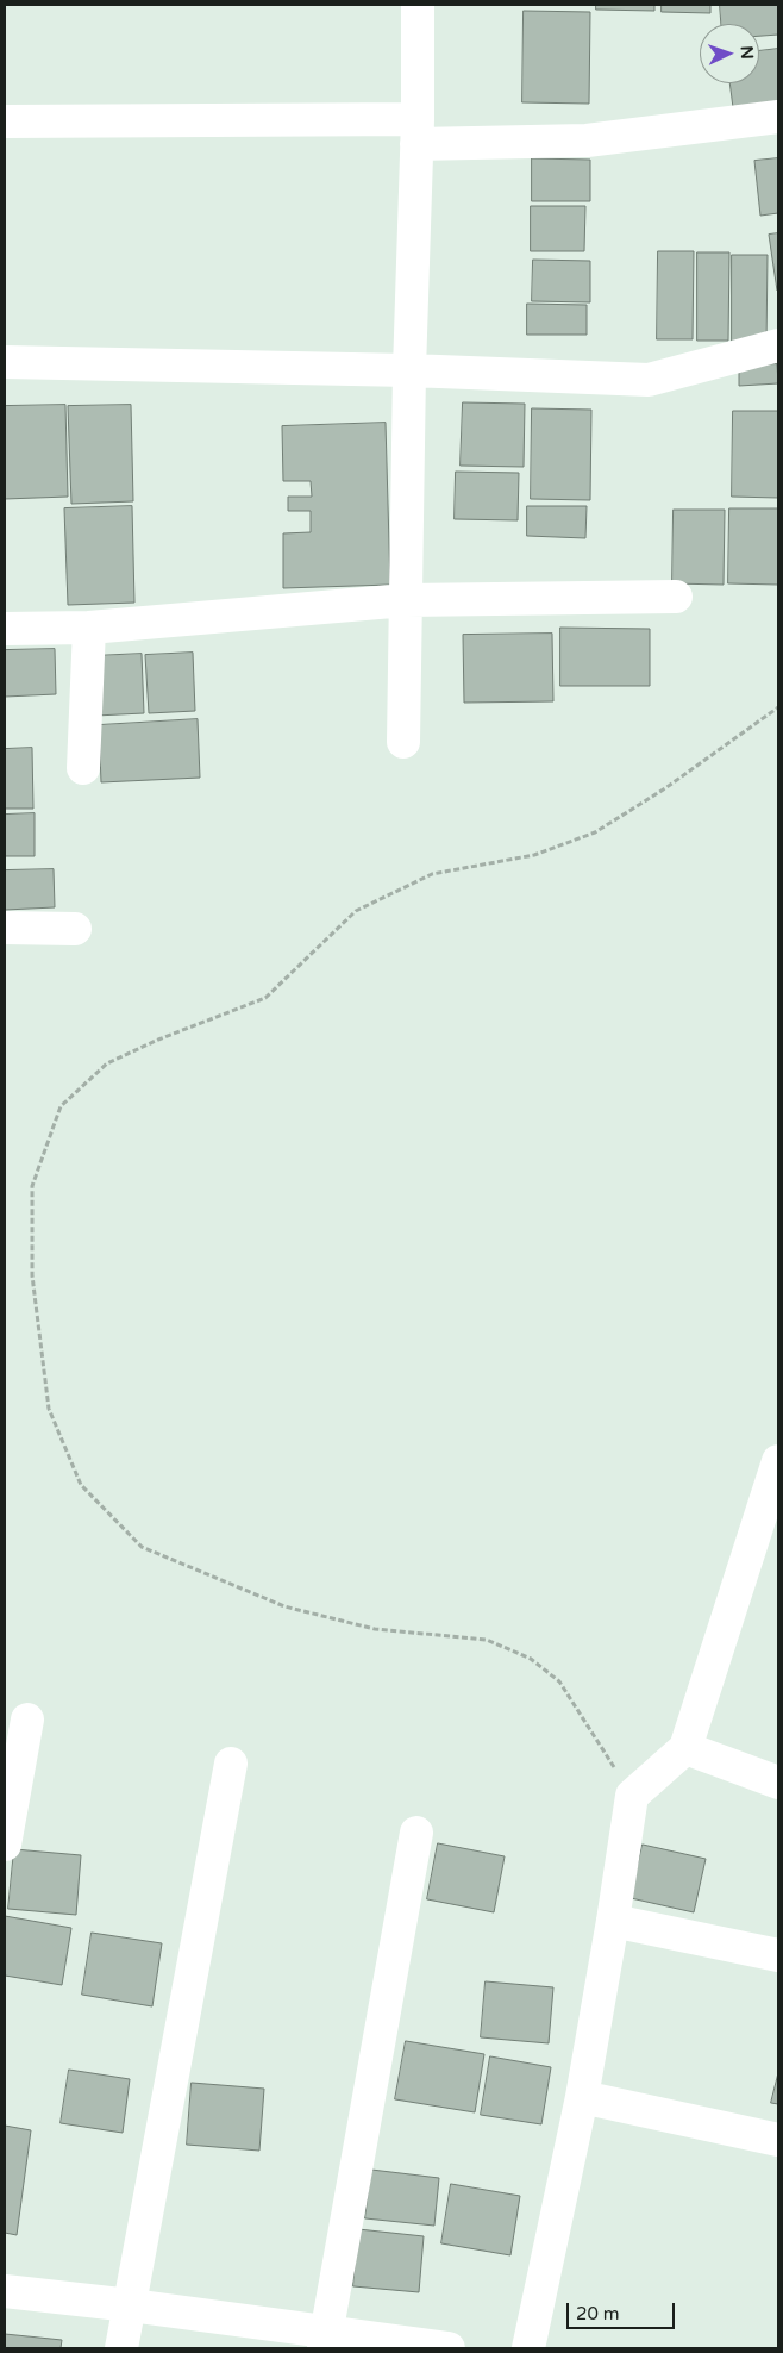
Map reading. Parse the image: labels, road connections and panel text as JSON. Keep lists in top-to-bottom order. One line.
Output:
{"scale_bar":"20 m","north":"right"}
